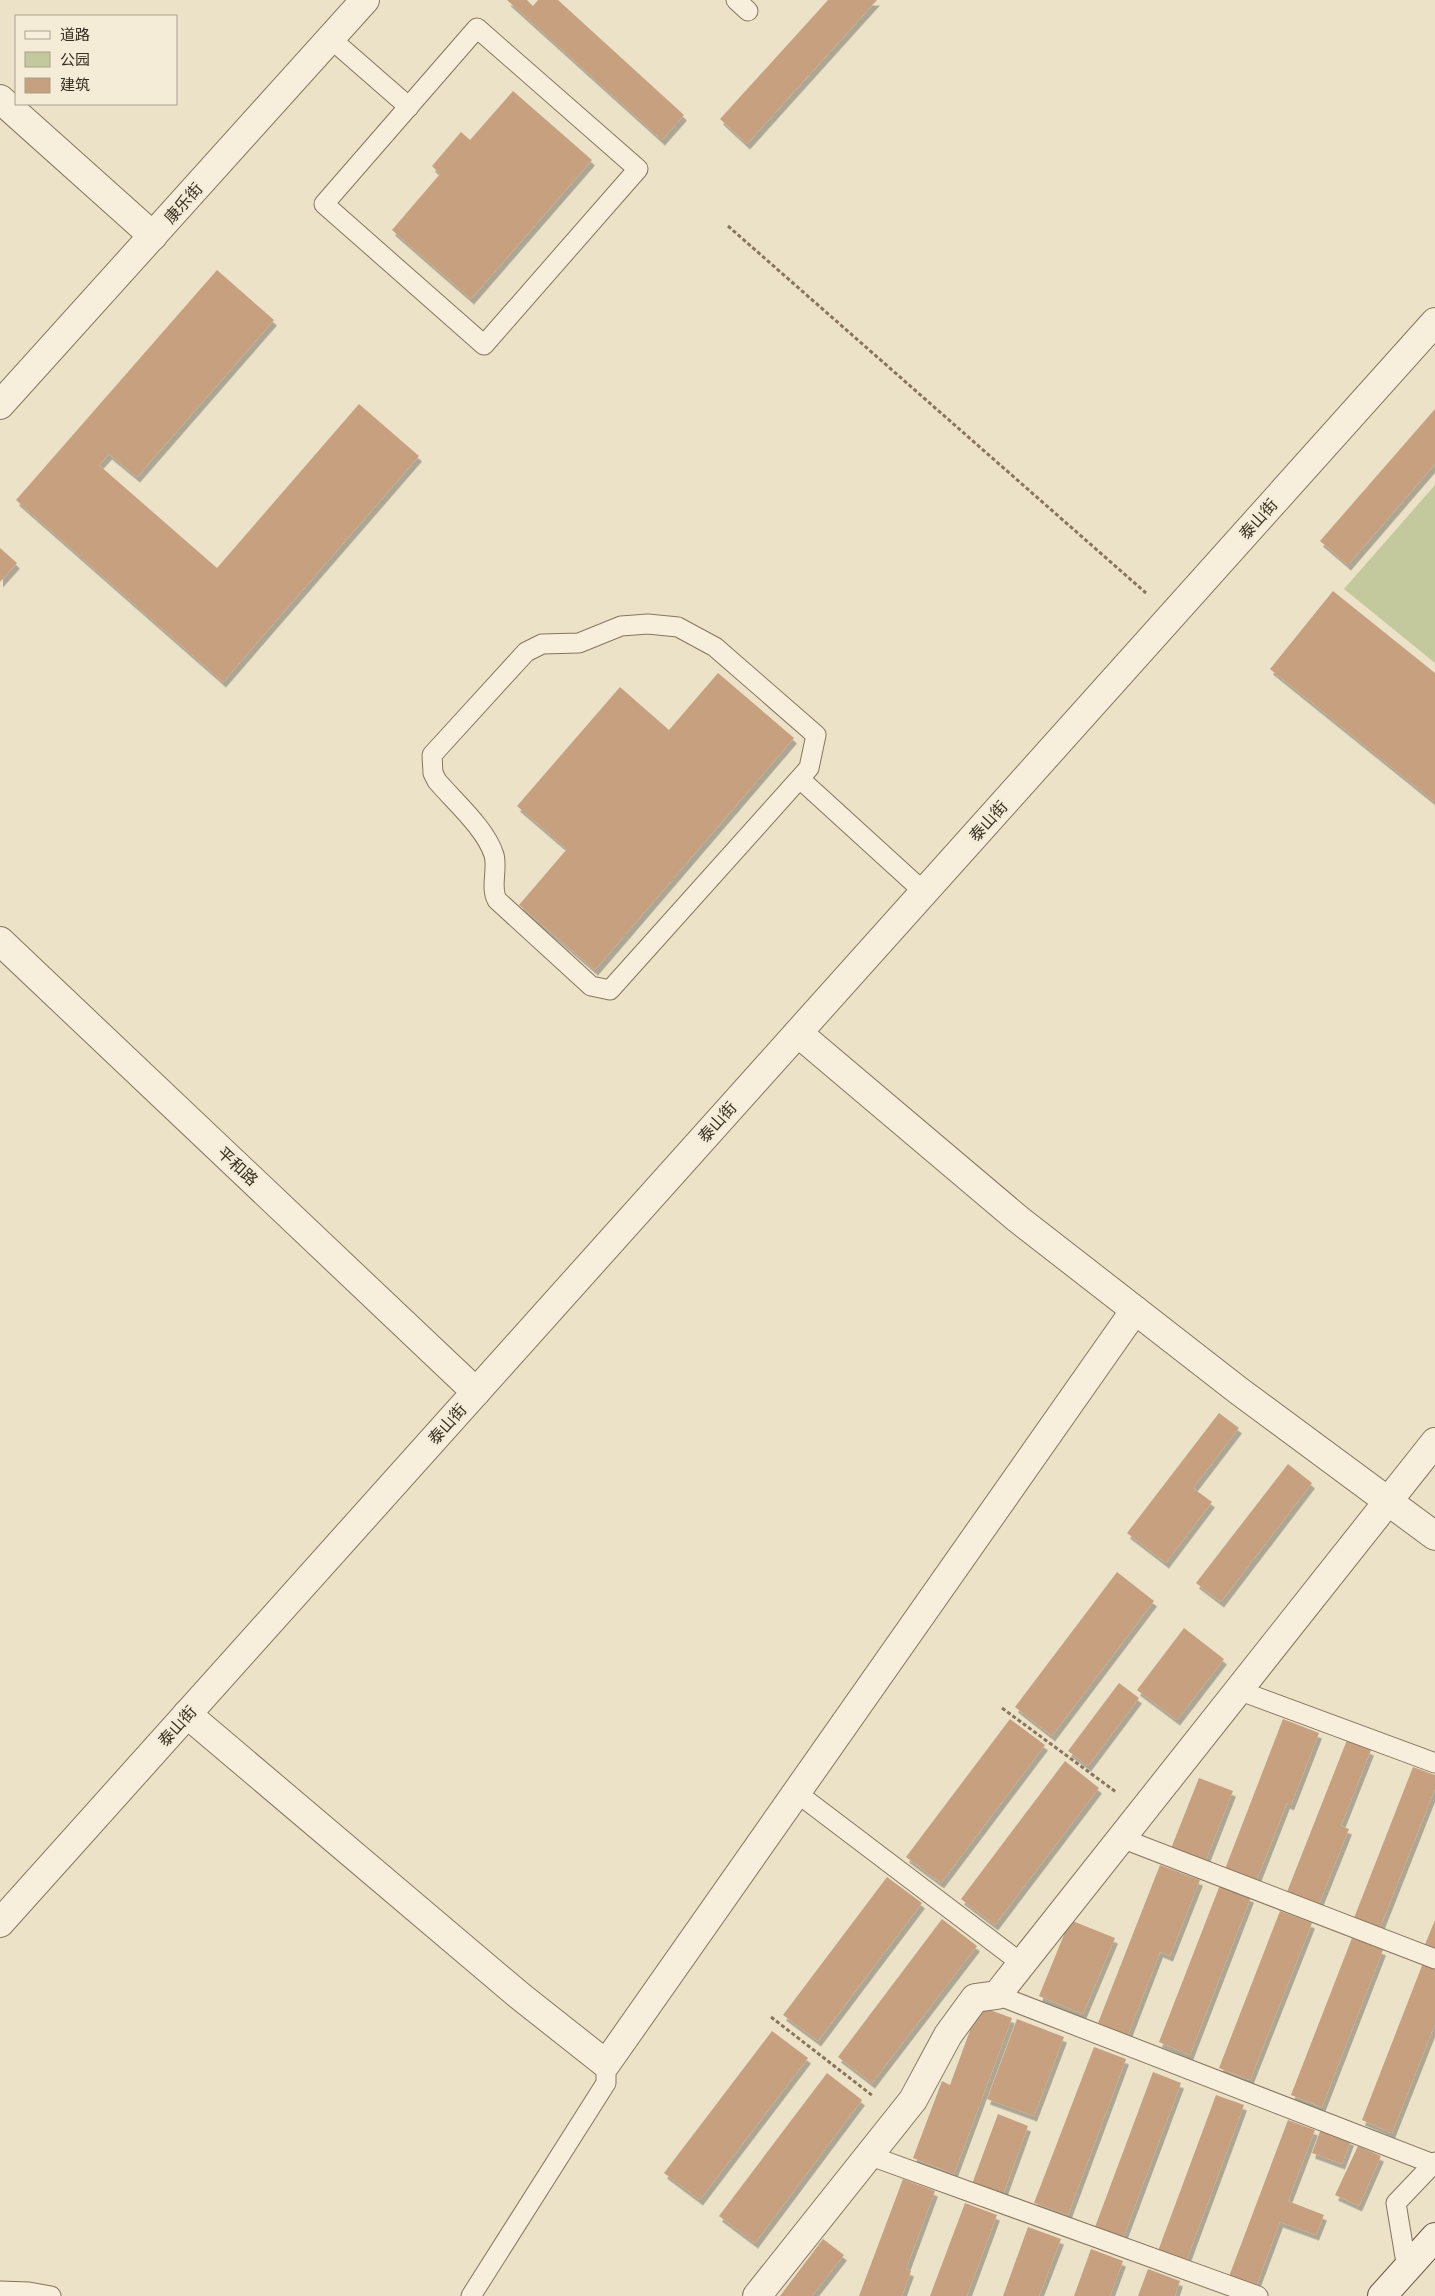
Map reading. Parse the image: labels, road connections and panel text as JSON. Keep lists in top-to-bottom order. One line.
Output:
{"streets":{"street":["康乐街","泰山街","平和路"]},"crossings":[["泰山街","平和路"]],"legend":["道路","公园","建筑"]}
